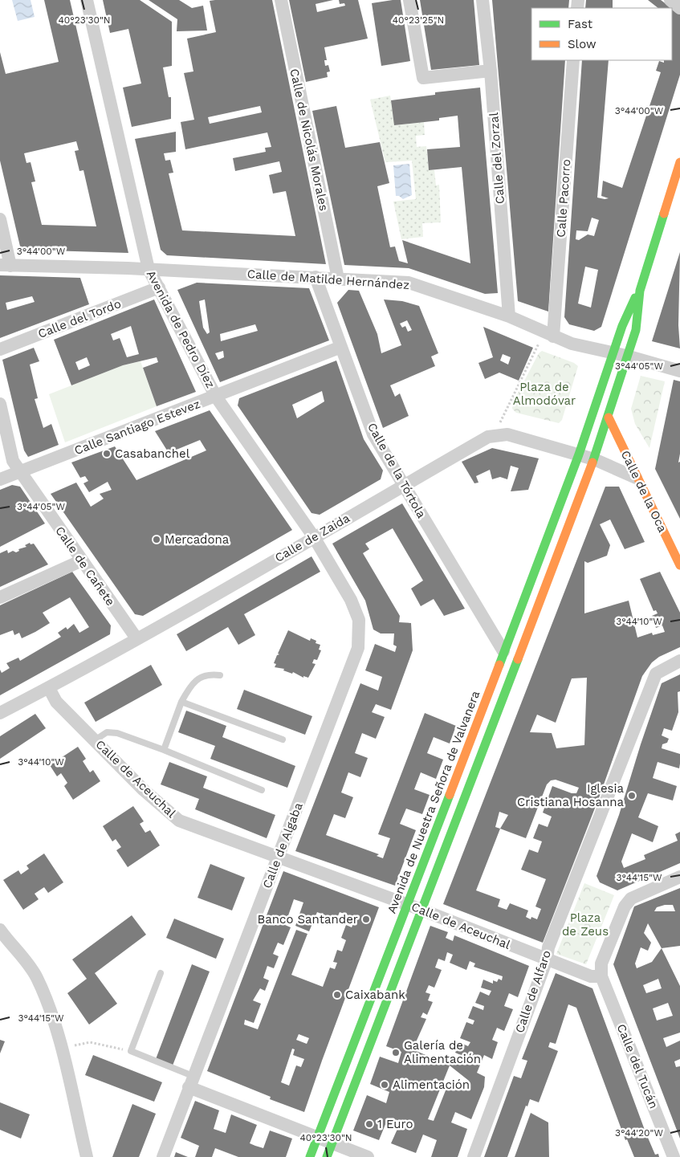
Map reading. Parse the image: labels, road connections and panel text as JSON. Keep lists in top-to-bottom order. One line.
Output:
{"streets":{"main road":["Calle de la Oca","Avenida de Nuestra Señora de Valvanera"],"street":["Calle de Nicolás Morales","Calle del Zorzal","Calle Pacorro","Calle de Matilde Hernández","Calle del Tordo","Avenida de Pedro Díez","Calle Santiago Estevez","Calle de la Tórtola","Calle de Zaida","Calle de Cañete","Calle de Aceuchal","Calle de Algaba","Calle de Alfaro","Calle del Tucán"]},"crossings":[["Calle de Nicolás Morales","Calle de Matilde Hernández"],["Calle del Zorzal","Calle de Matilde Hernández"],["Calle Pacorro","Calle de Matilde Hernández"],["Calle de Matilde Hernández","Avenida de Pedro Díez"],["Calle de Matilde Hernández","Calle de la Tórtola"],["Calle del Tordo","Avenida de Pedro Díez"],["Avenida de Pedro Díez","Calle Santiago Estevez"],["Avenida de Pedro Díez","Calle de Zaida"],["Avenida de Pedro Díez","Calle de Algaba"],["Calle Santiago Estevez","Calle de la Tórtola"],["Calle Santiago Estevez","Calle de Cañete"],["Calle de la Tórtola","Calle de Zaida"],["Calle de la Tórtola","Avenida de Nuestra Señora de Valvanera"],["Calle de la Oca","Calle de Zaida"],["Calle de Zaida","Calle de Cañete"],["Calle de Zaida","Calle de Aceuchal"],["Calle de Zaida","Avenida de Nuestra Señora de Valvanera"],["Calle de Zaida","Calle de Algaba"],["Calle de Aceuchal","Avenida de Nuestra Señora de Valvanera"],["Calle de Aceuchal","Calle de Algaba"],["Calle de Aceuchal","Calle de Alfaro"],["Calle de Aceuchal","Calle del Tucán"]],"parks":["Plaza de Almodóvar","Plaza de Zeus"],"places":["Casabanchel","Mercadona","Iglesia Cristiana Hosanna","Banco Santander","Caixabank","Galería de Alimentación","Alimentación","1 Euro"],"legend":["Fast","Slow"],"coordinates":["40°23'30\"N","40°23'25\"N","3°44'00\"W","3°44'05\"W","3°44'10\"W","3°44'15\"W","3°44'20\"W"]}
